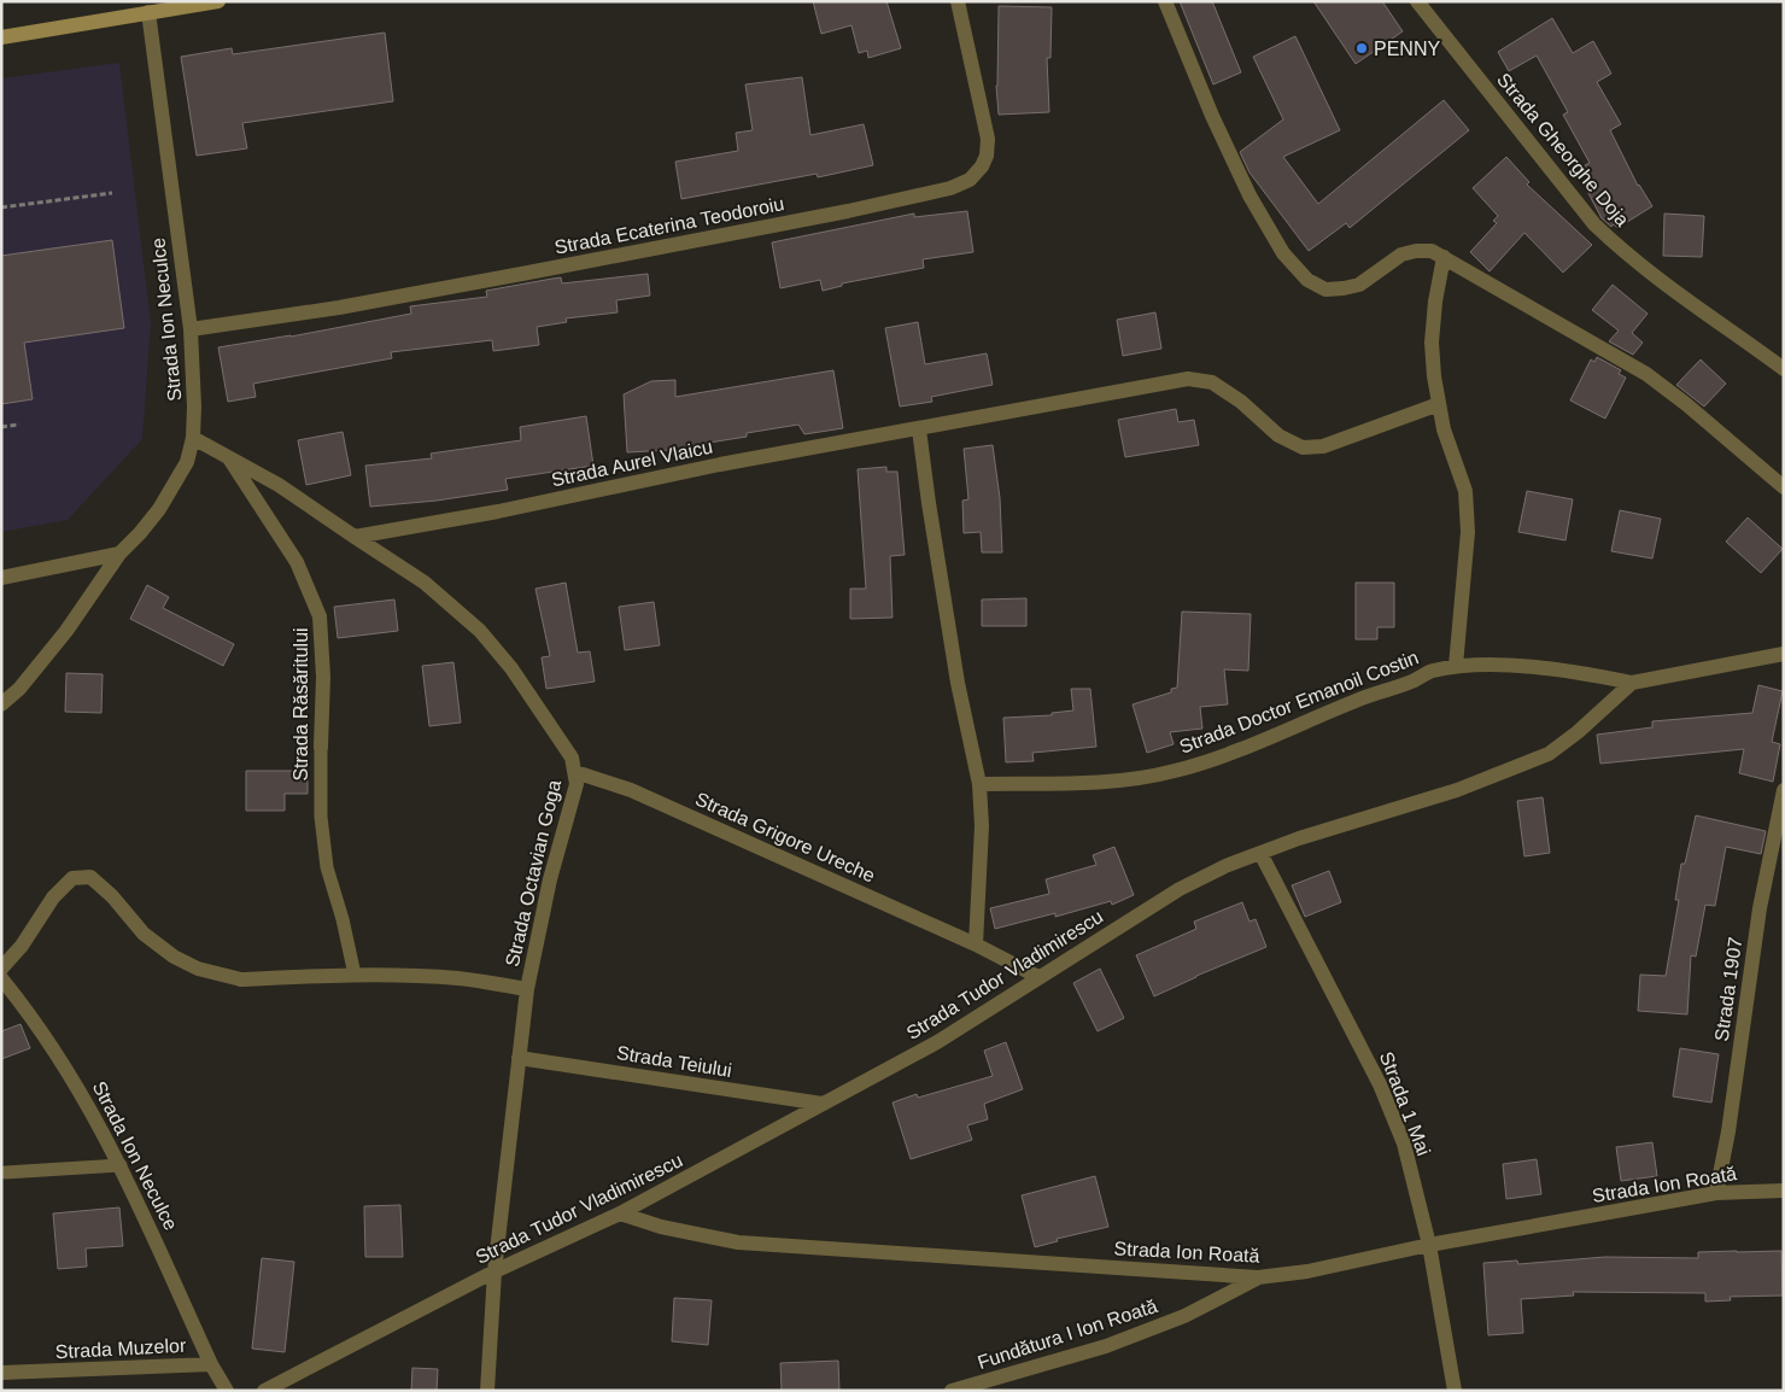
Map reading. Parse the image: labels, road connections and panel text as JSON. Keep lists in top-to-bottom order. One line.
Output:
{"streets":{"street":["Strada Gheorghe Doja","Strada Ecaterina Teodoroiu","Strada Ion Neculce","Strada Aurel Vlaicu","Strada Doctor Emanoil Costin","Strada Răsăritului","Strada Grigore Ureche","Strada Octavian Goga","Strada Tudor Vladimirescu","Strada 1907","Strada Teiului","Strada 1 Mai","Strada Ion Roată","Fundătura I Ion Roată","Strada Muzelor"]},"crossings":[["Strada Ecaterina Teodoroiu","Strada Ion Neculce"],["Strada Ion Neculce","Strada Octavian Goga"],["Strada Ion Neculce","Strada Muzelor"],["Strada Aurel Vlaicu","Strada Octavian Goga"],["Strada Doctor Emanoil Costin","Strada Tudor Vladimirescu"],["Strada Răsăritului","Strada Octavian Goga"],["Strada Grigore Ureche","Strada Octavian Goga"],["Strada Grigore Ureche","Strada Tudor Vladimirescu"],["Strada Octavian Goga","Strada Tudor Vladimirescu"],["Strada Octavian Goga","Strada Teiului"],["Strada Tudor Vladimirescu","Strada Teiului"],["Strada Tudor Vladimirescu","Strada 1 Mai"],["Strada Tudor Vladimirescu","Strada Ion Roată"],["Strada 1907","Strada Ion Roată"],["Strada 1 Mai","Strada Ion Roată"],["Strada Ion Roată","Fundătura I Ion Roată"]],"places":["PENNY"]}
